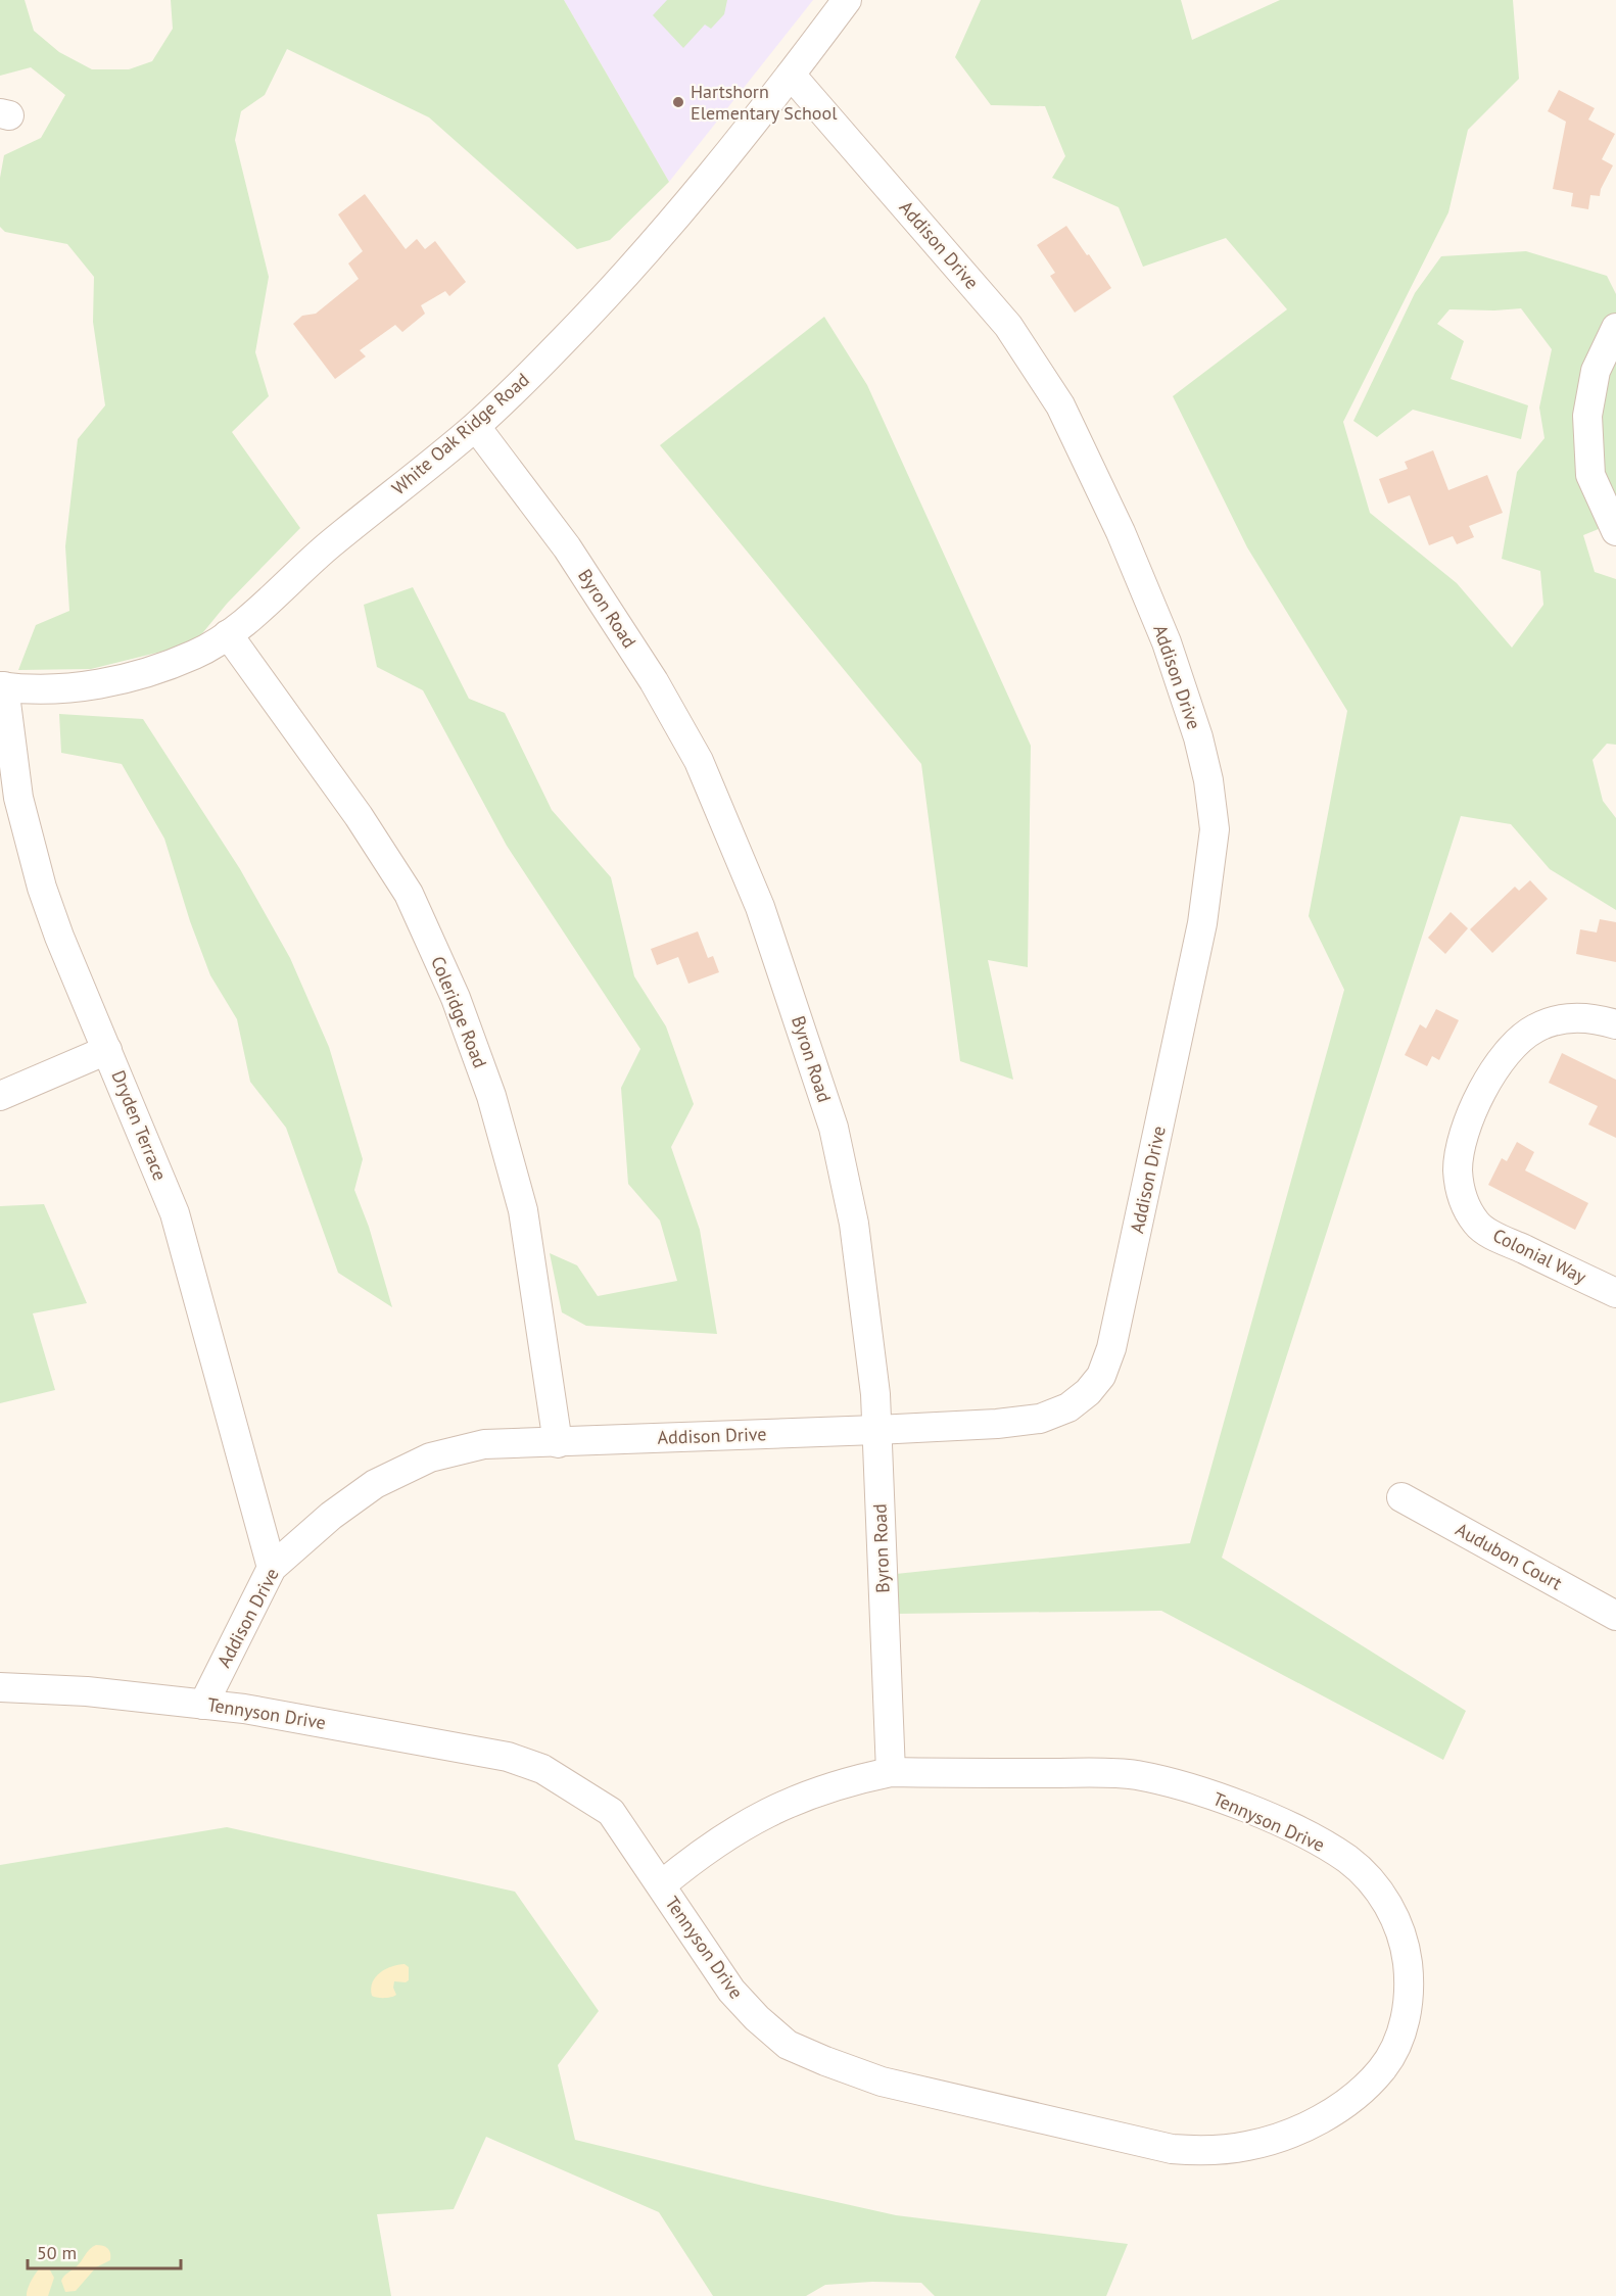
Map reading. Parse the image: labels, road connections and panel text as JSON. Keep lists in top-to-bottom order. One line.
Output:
{"streets":{"street":["Addison Drive","White Oak Ridge Road","Byron Road","Coleridge Road","Dryden Terrace","Colonial Way","Audubon Court","Tennyson Drive"]},"crossings":[["Addison Drive","White Oak Ridge Road"],["Addison Drive","Byron Road"],["Addison Drive","Coleridge Road"],["Addison Drive","Dryden Terrace"],["Addison Drive","Tennyson Drive"],["White Oak Ridge Road","Byron Road"],["White Oak Ridge Road","Coleridge Road"],["White Oak Ridge Road","Dryden Terrace"],["Byron Road","Tennyson Drive"]],"places":["Hartshorn Elementary School"],"scale_bar":"50 m"}
